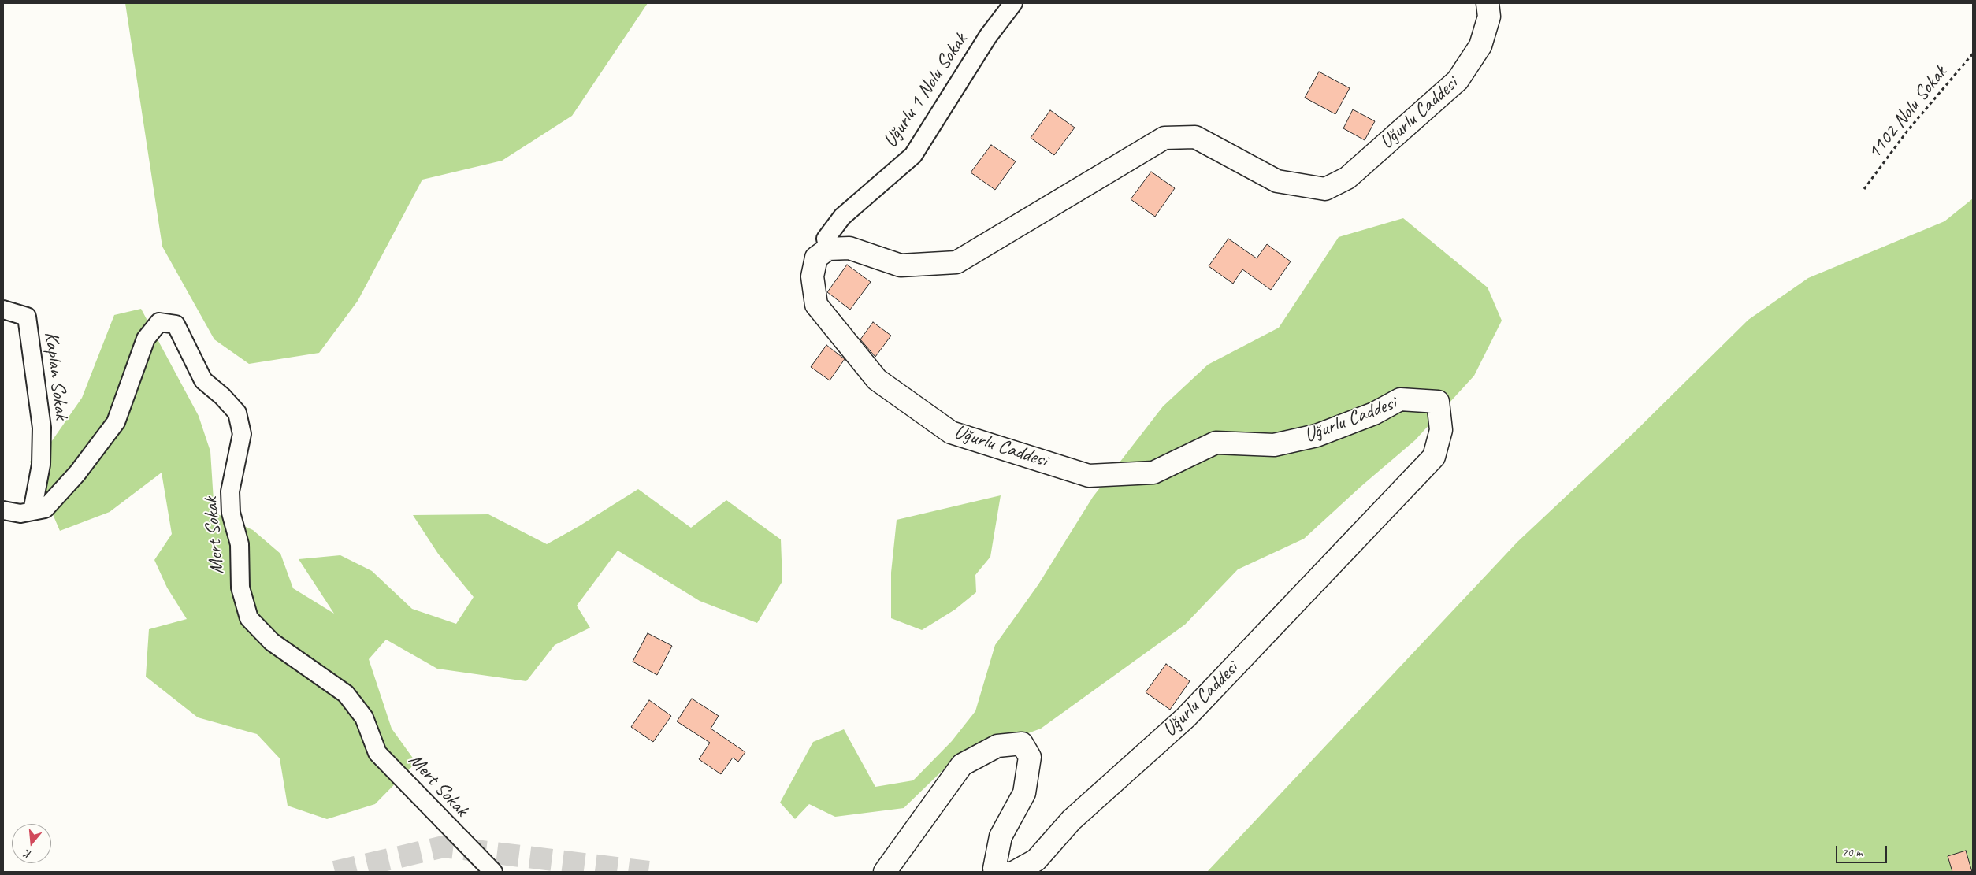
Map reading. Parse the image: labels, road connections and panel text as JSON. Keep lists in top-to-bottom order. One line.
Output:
{"streets":{"street":["Uğurlu 1 Nolu Sokak","Uğurlu Caddesi","Kaplan Sokak","Mert Sokak"],"path":["1102 Nolu Sokak"]},"crossings":[["Uğurlu 1 Nolu Sokak","Uğurlu Caddesi"],["Kaplan Sokak","Mert Sokak"]],"scale_bar":"20 m","north":"bottom"}
